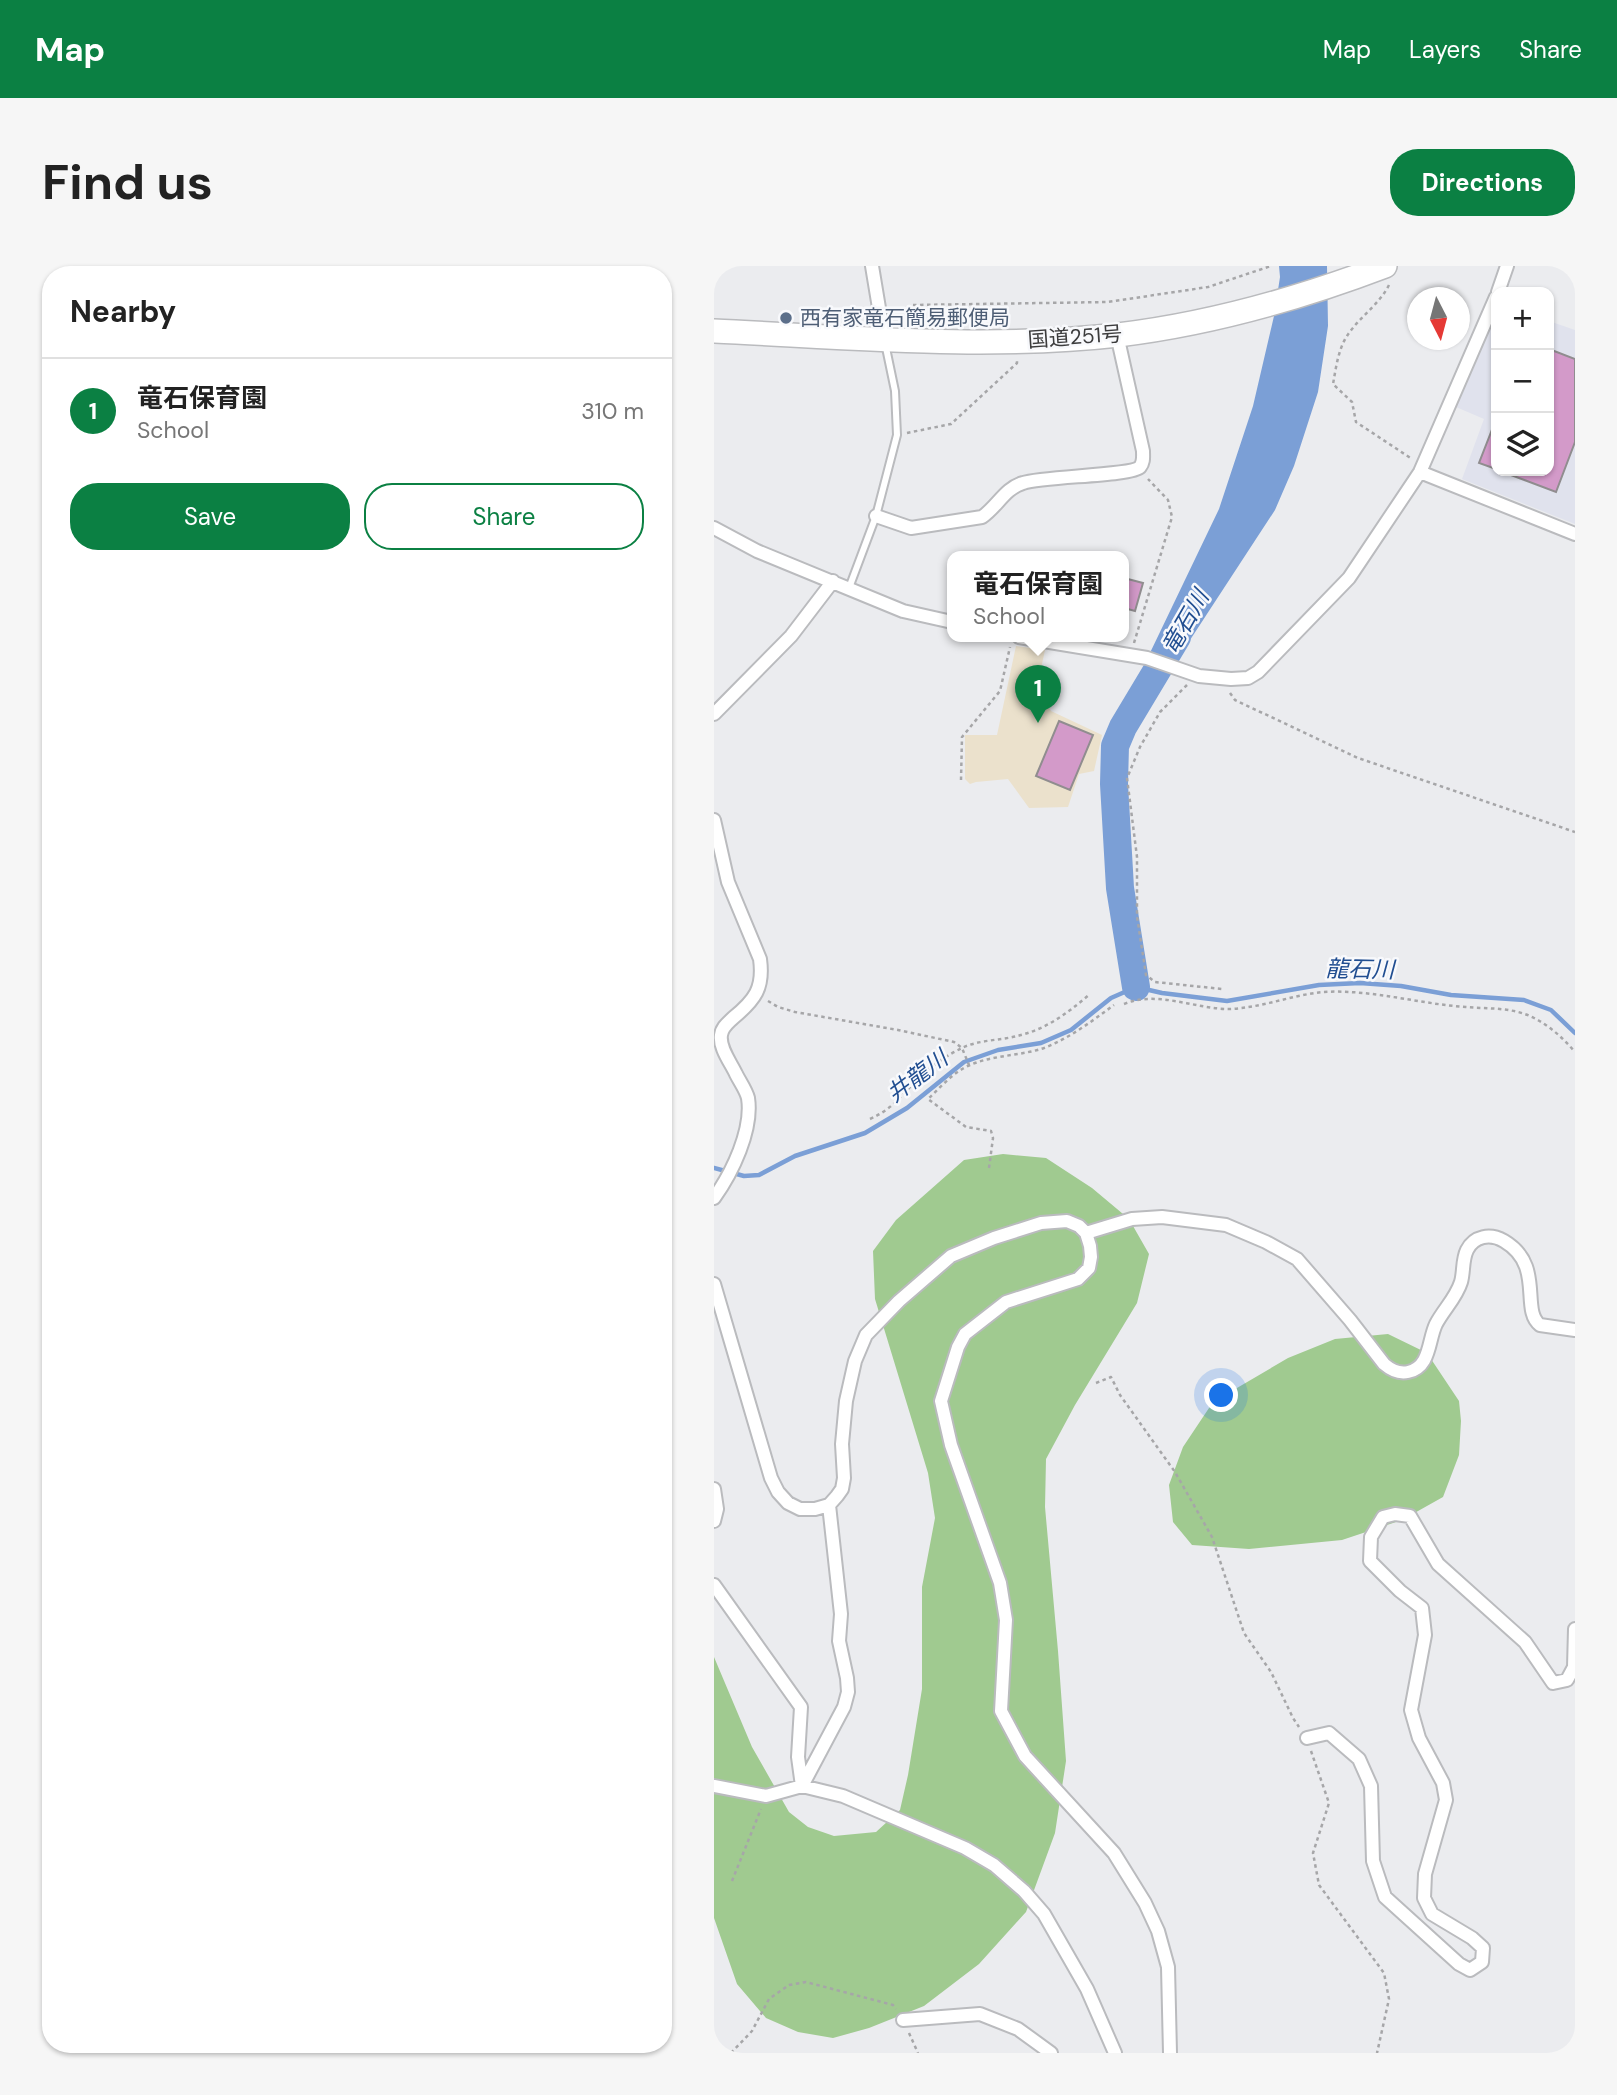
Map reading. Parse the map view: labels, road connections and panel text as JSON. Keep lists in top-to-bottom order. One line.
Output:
{"streets":{"highway":["国道251号"]},"water":["竜石川","龍石川","井龍川"],"places":["西有家竜石簡易郵便局"],"north":"bottom","page":{"header":"Map","nav":["Map","Layers","Share"],"buttons":["Directions",["Save","Share"]],"title":"Find us","heading":"Nearby","map_buttons":["+","−"],"list":[{"mark":"1","name":"竜石保育園","note":"School","value":"310 m"}],"popup":["竜石保育園","School"],"pins":"1"}}
